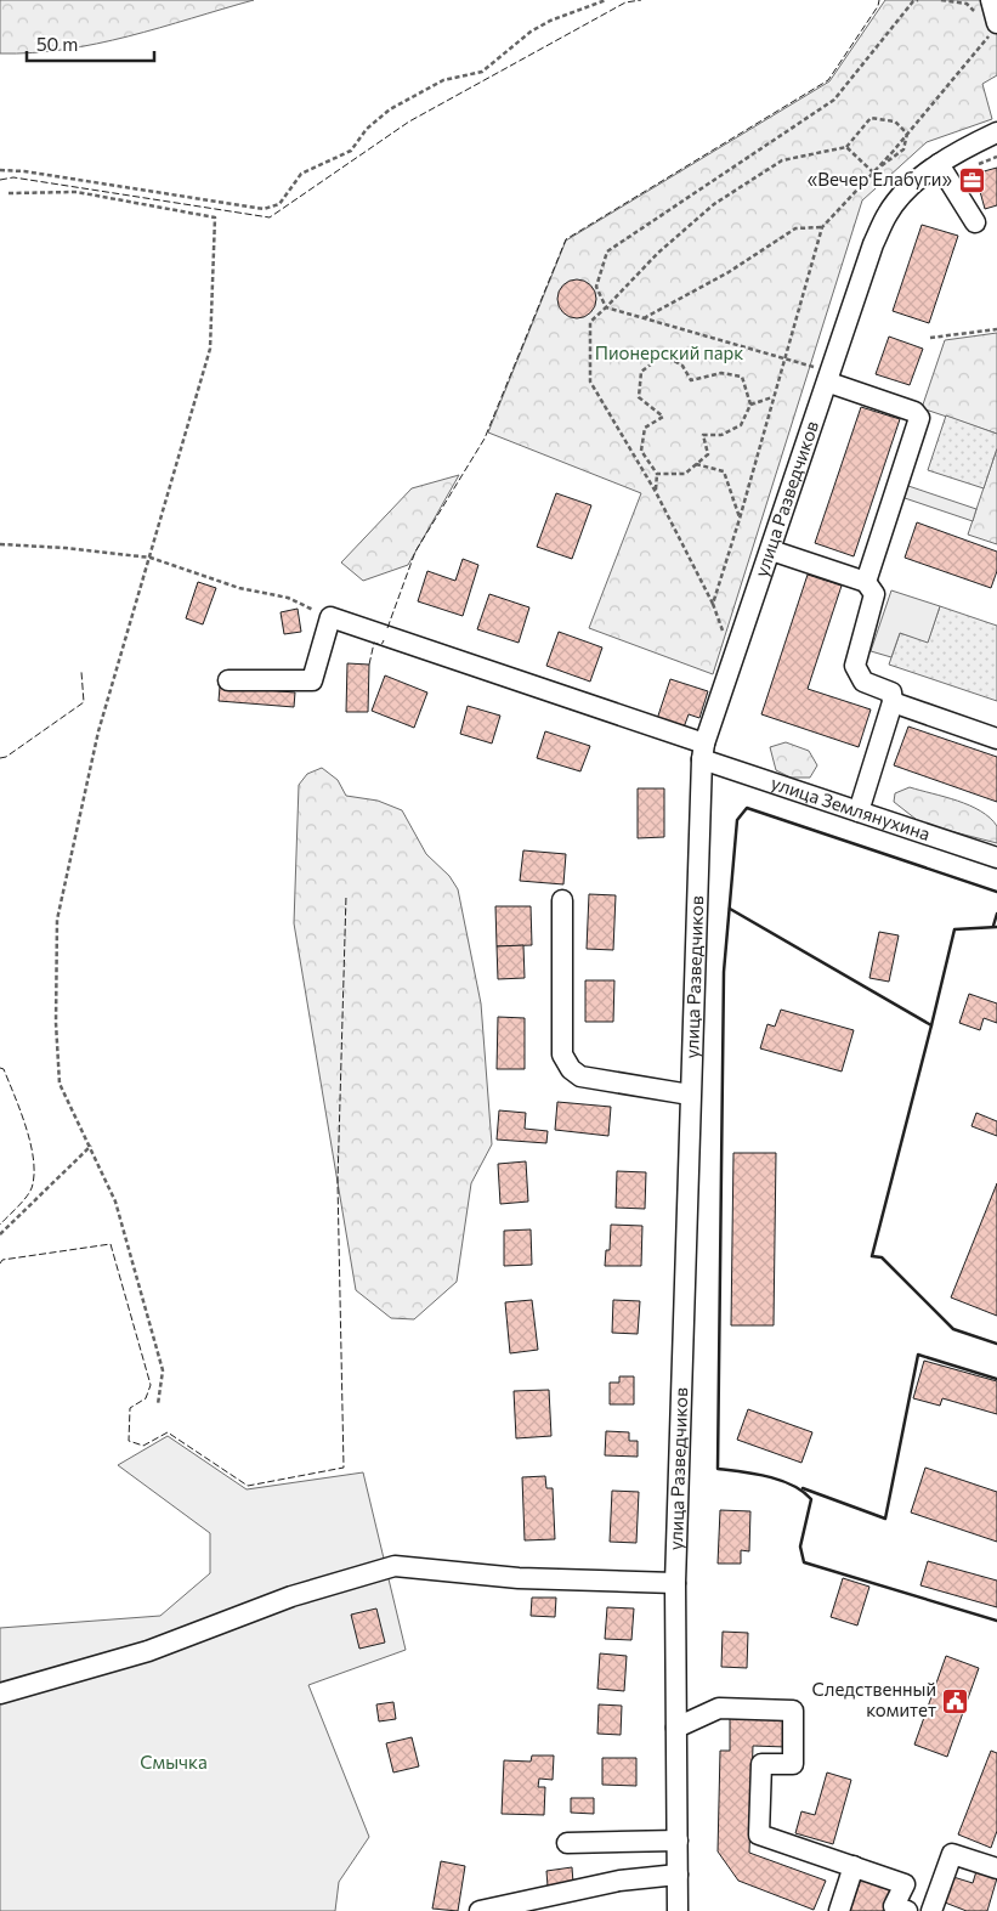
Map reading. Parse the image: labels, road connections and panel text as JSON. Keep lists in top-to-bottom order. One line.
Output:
{"streets":{"street":["улица Разведчиков","улица Землянухина"]},"crossings":[["улица Разведчиков","улица Землянухина"]],"parks":["Пионерский парк","Смычка"],"places":{"office":["«Вечер Елабуги»"],"public building":["Следственный комитет"]},"scale_bar":"50 m"}
